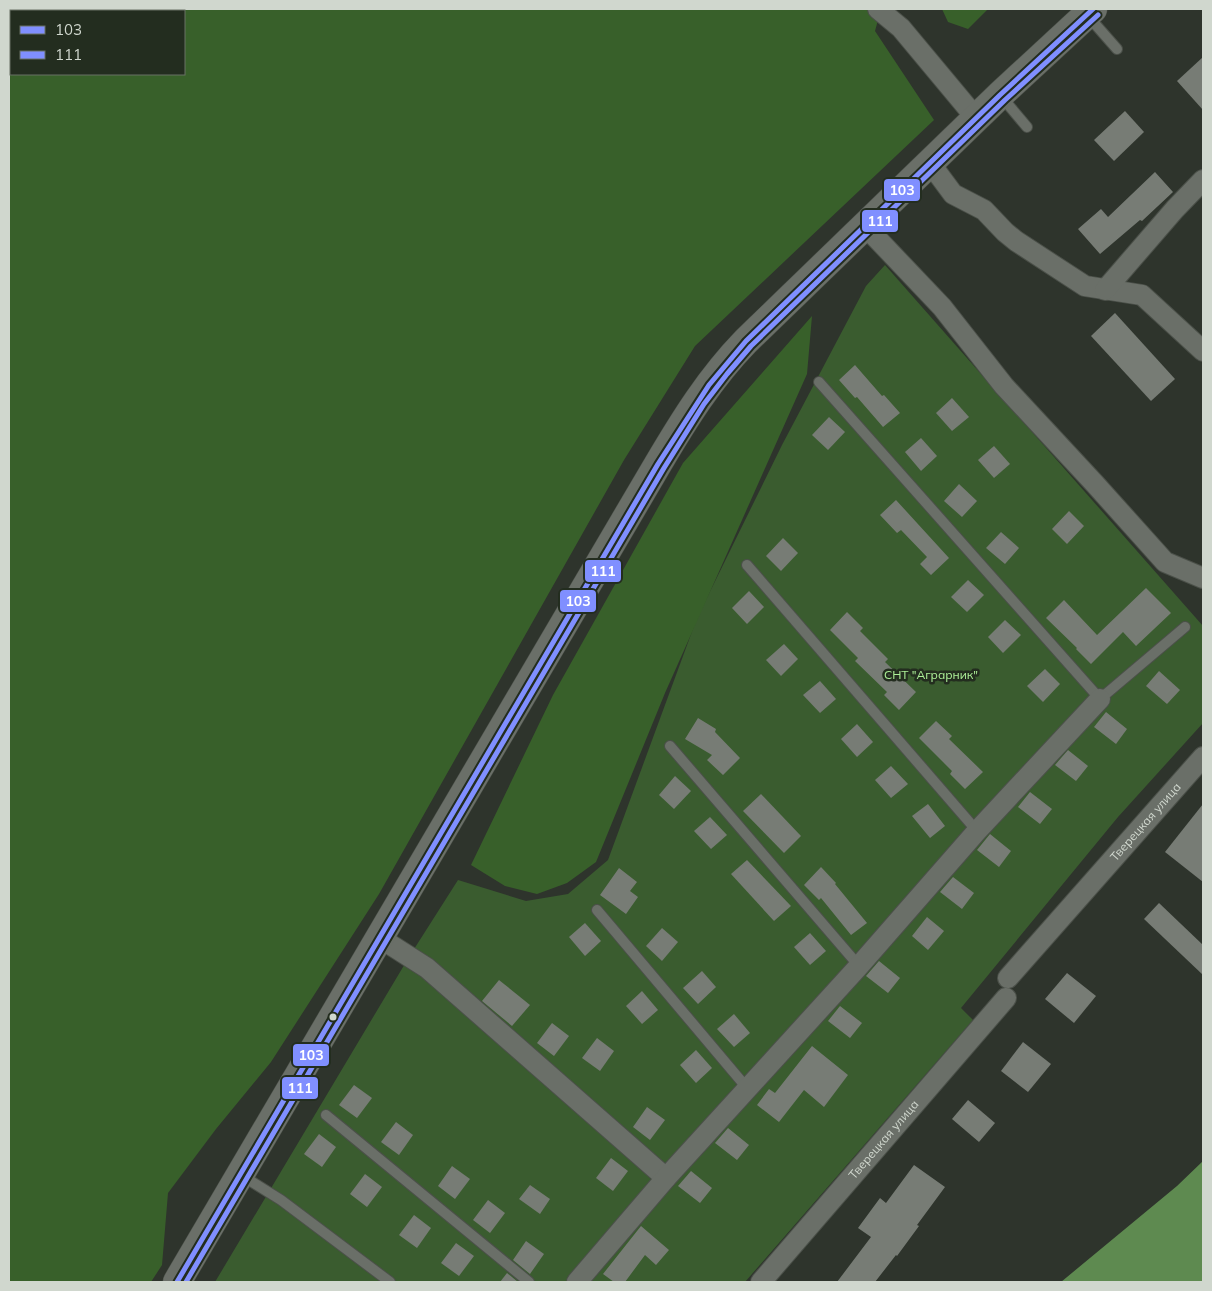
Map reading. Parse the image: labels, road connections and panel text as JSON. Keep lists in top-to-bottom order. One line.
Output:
{"streets":{"street":["Тверецкая улица"]},"parks":["СНТ \"Аграрник\""],"lines":["transit line 103","transit line 111"],"legend":["103","111"]}
